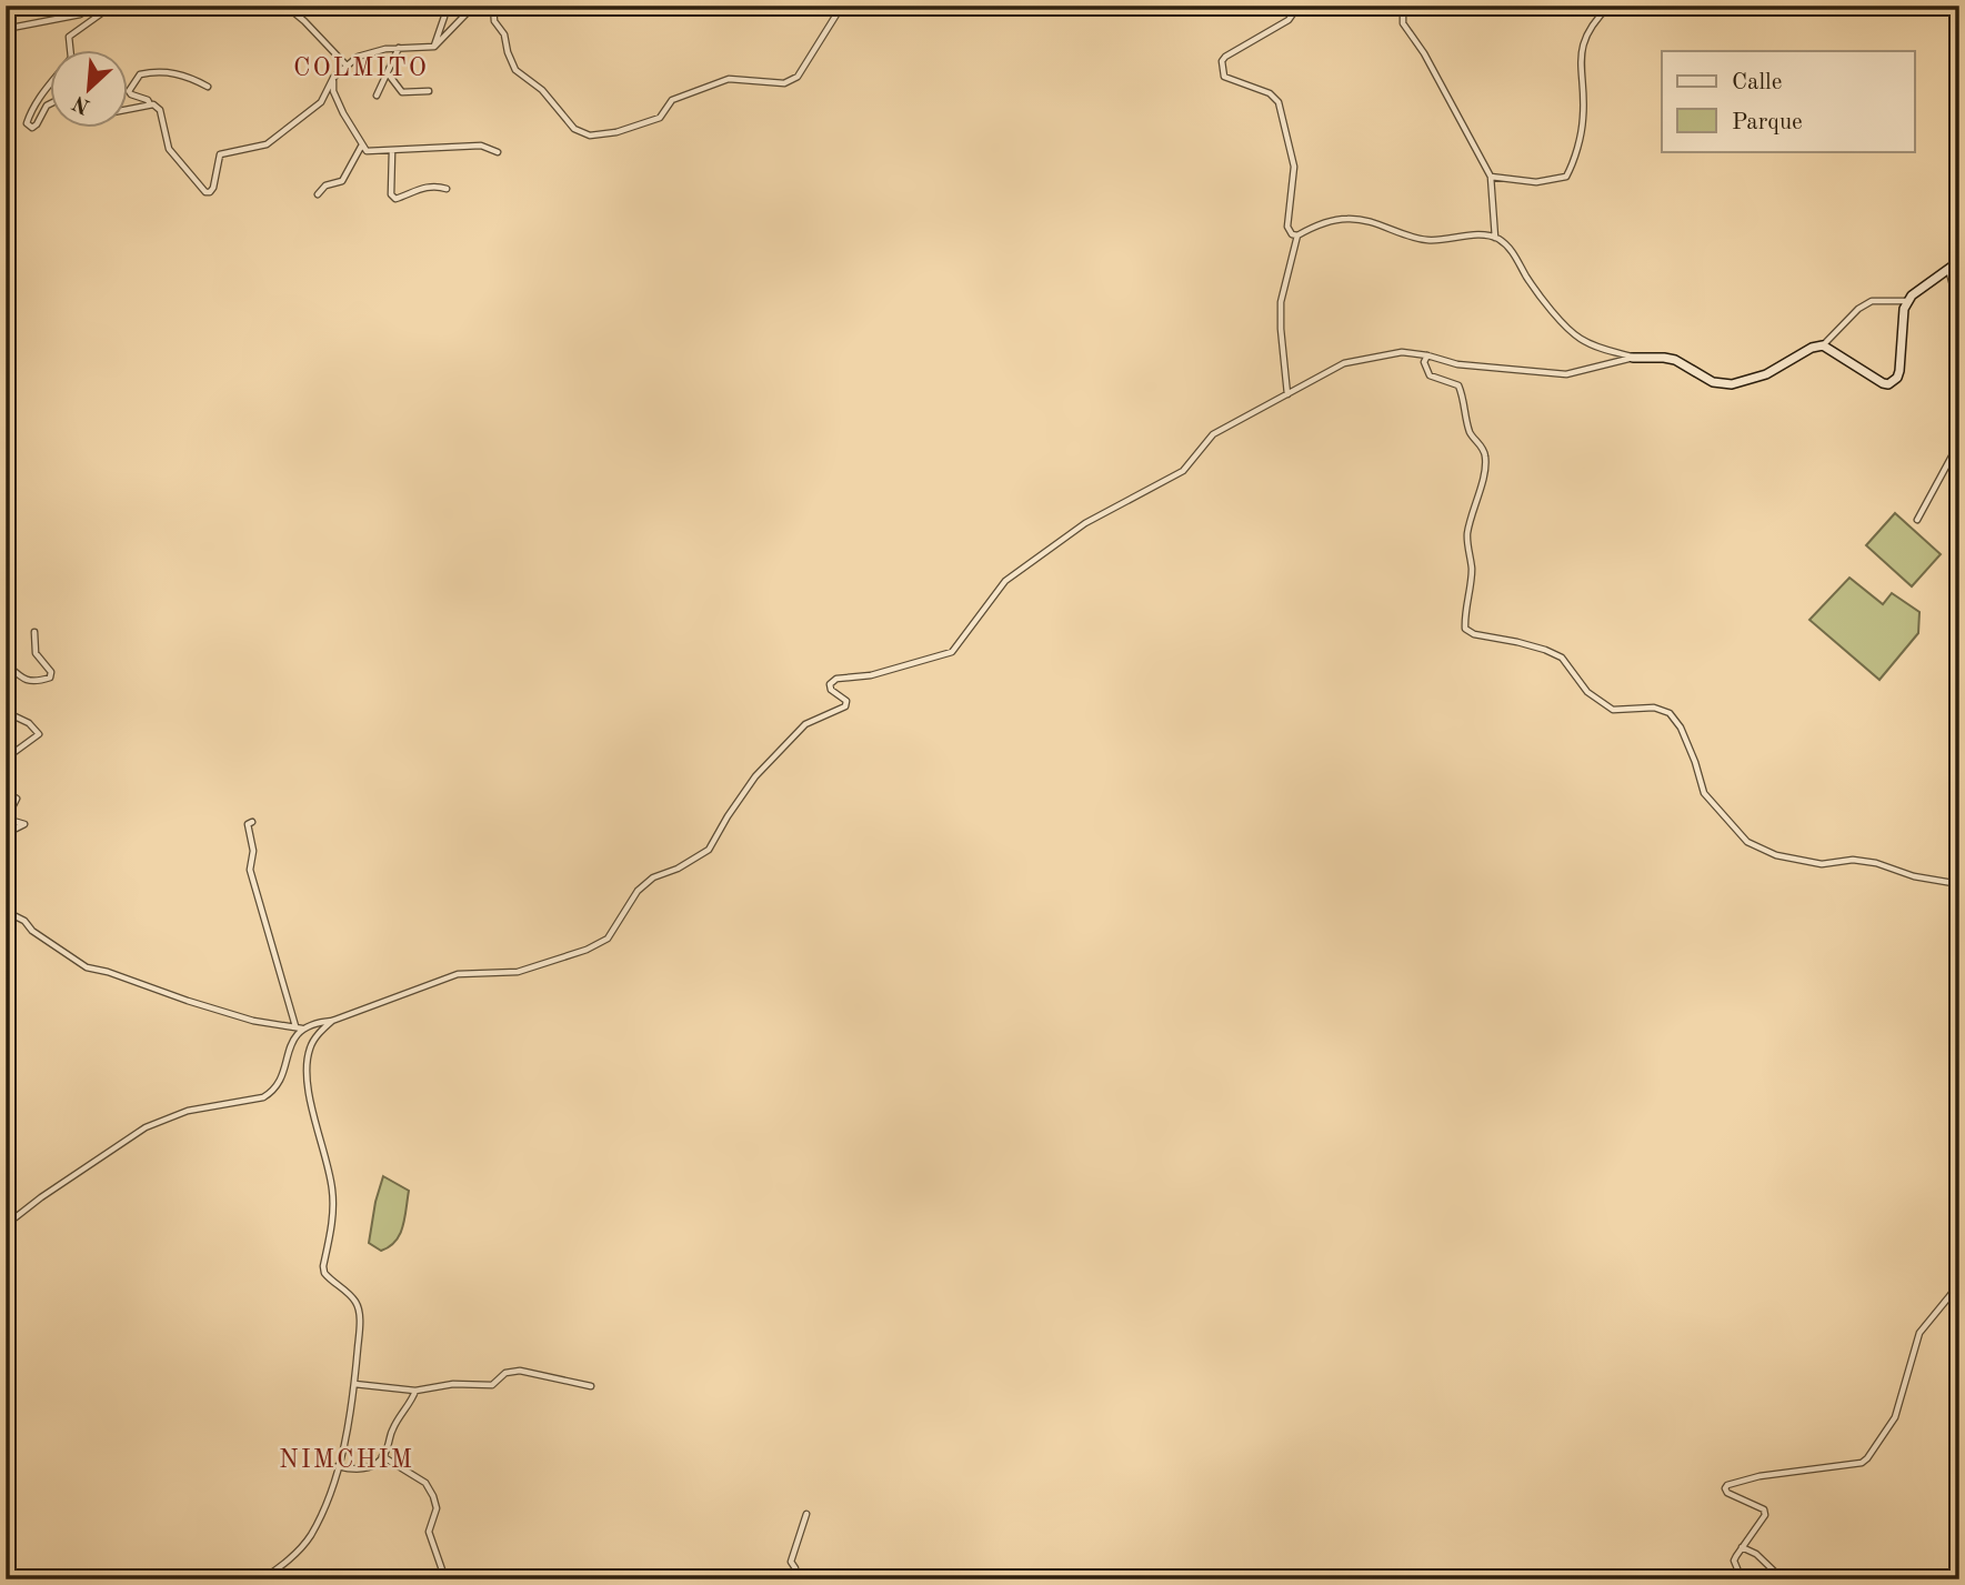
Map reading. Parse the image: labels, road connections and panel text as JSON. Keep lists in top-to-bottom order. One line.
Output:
{"districts":["COLMITO","NIMCHIM"],"legend":["Calle","Parque"],"north":"bottom left"}
